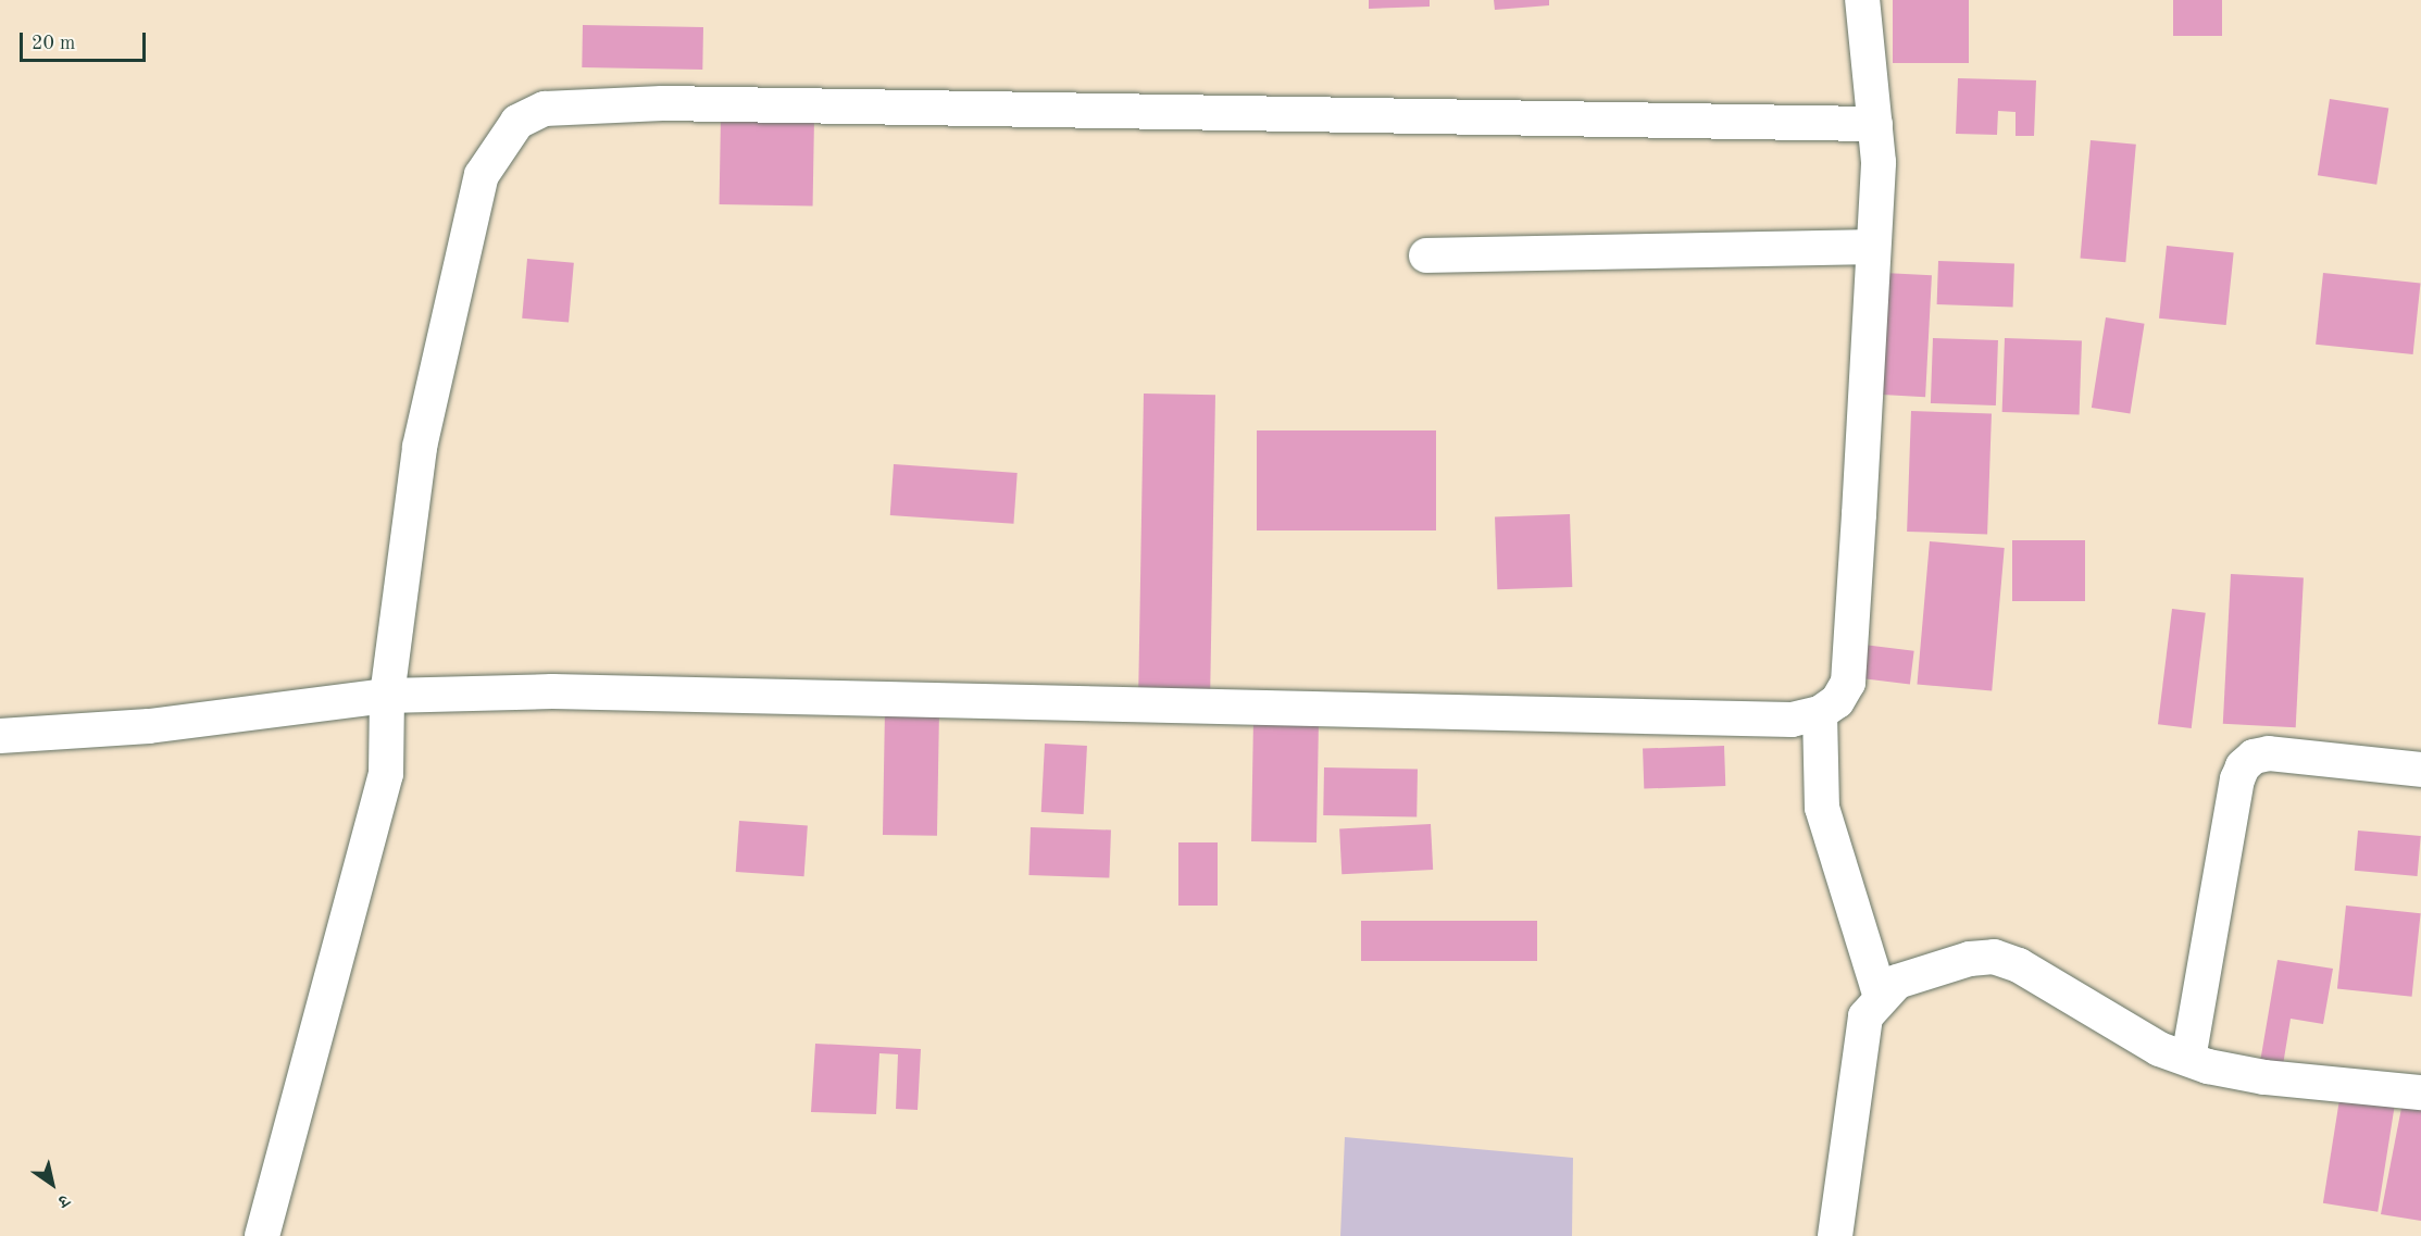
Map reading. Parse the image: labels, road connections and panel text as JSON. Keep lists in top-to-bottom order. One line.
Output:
{"scale_bar":"20 m","north":"bottom right"}
